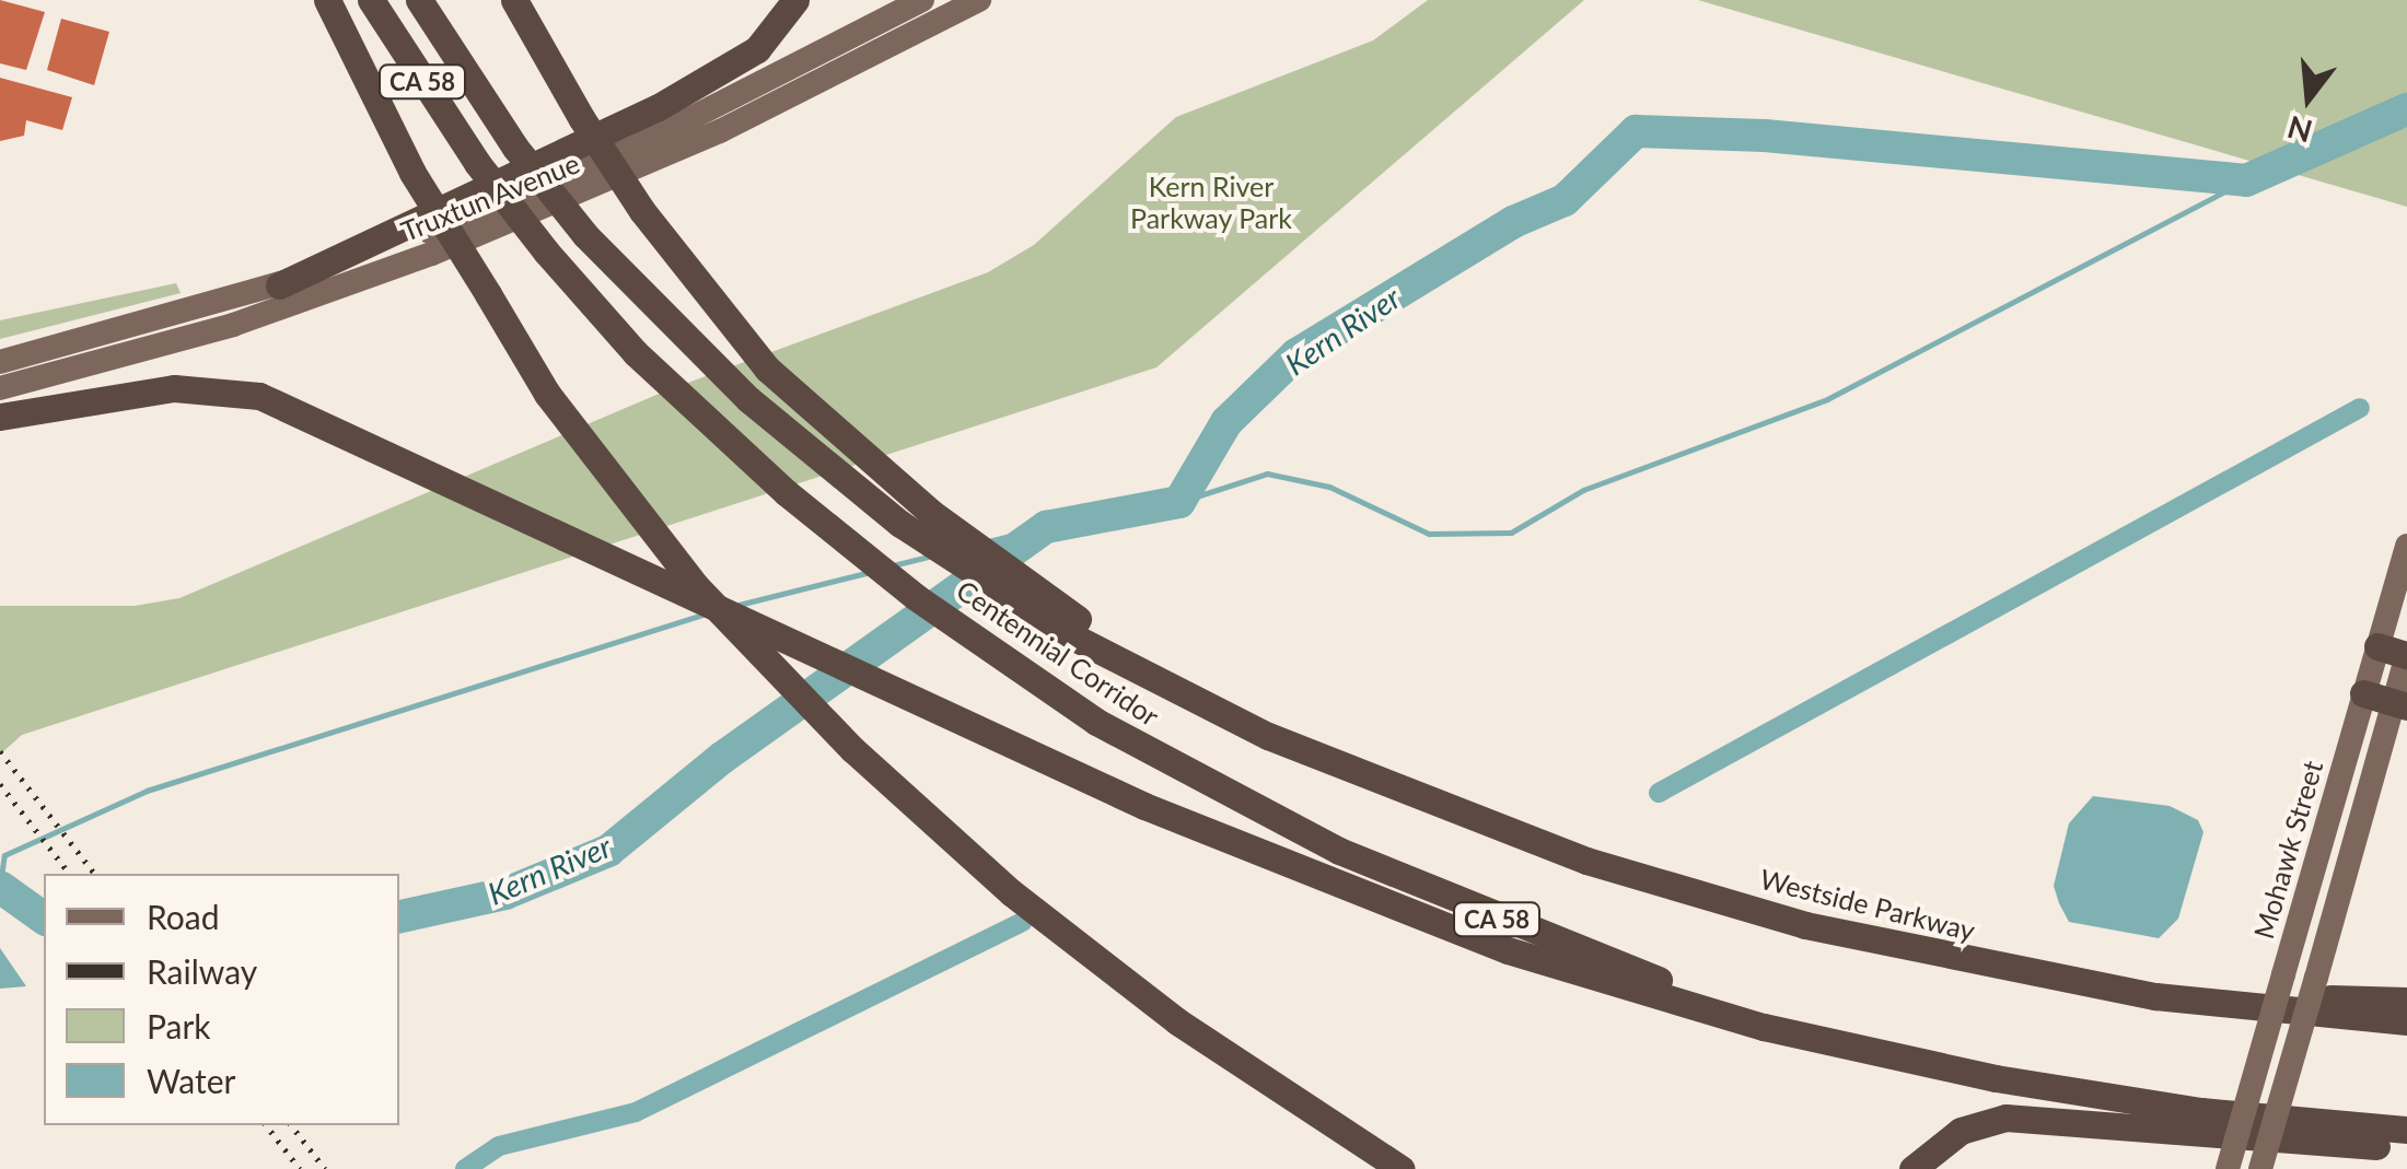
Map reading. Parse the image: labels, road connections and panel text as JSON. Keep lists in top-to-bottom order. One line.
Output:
{"streets":{"highway":["CA 58","Centennial Corridor","Westside Parkway"],"main road":["Truxtun Avenue","Mohawk Street"]},"crossings":[["Centennial Corridor","Westside Parkway"]],"water":["Kern River"],"parks":["Kern River Parkway Park"],"legend":["Road","Railway","Park","Water"],"north":"bottom"}
